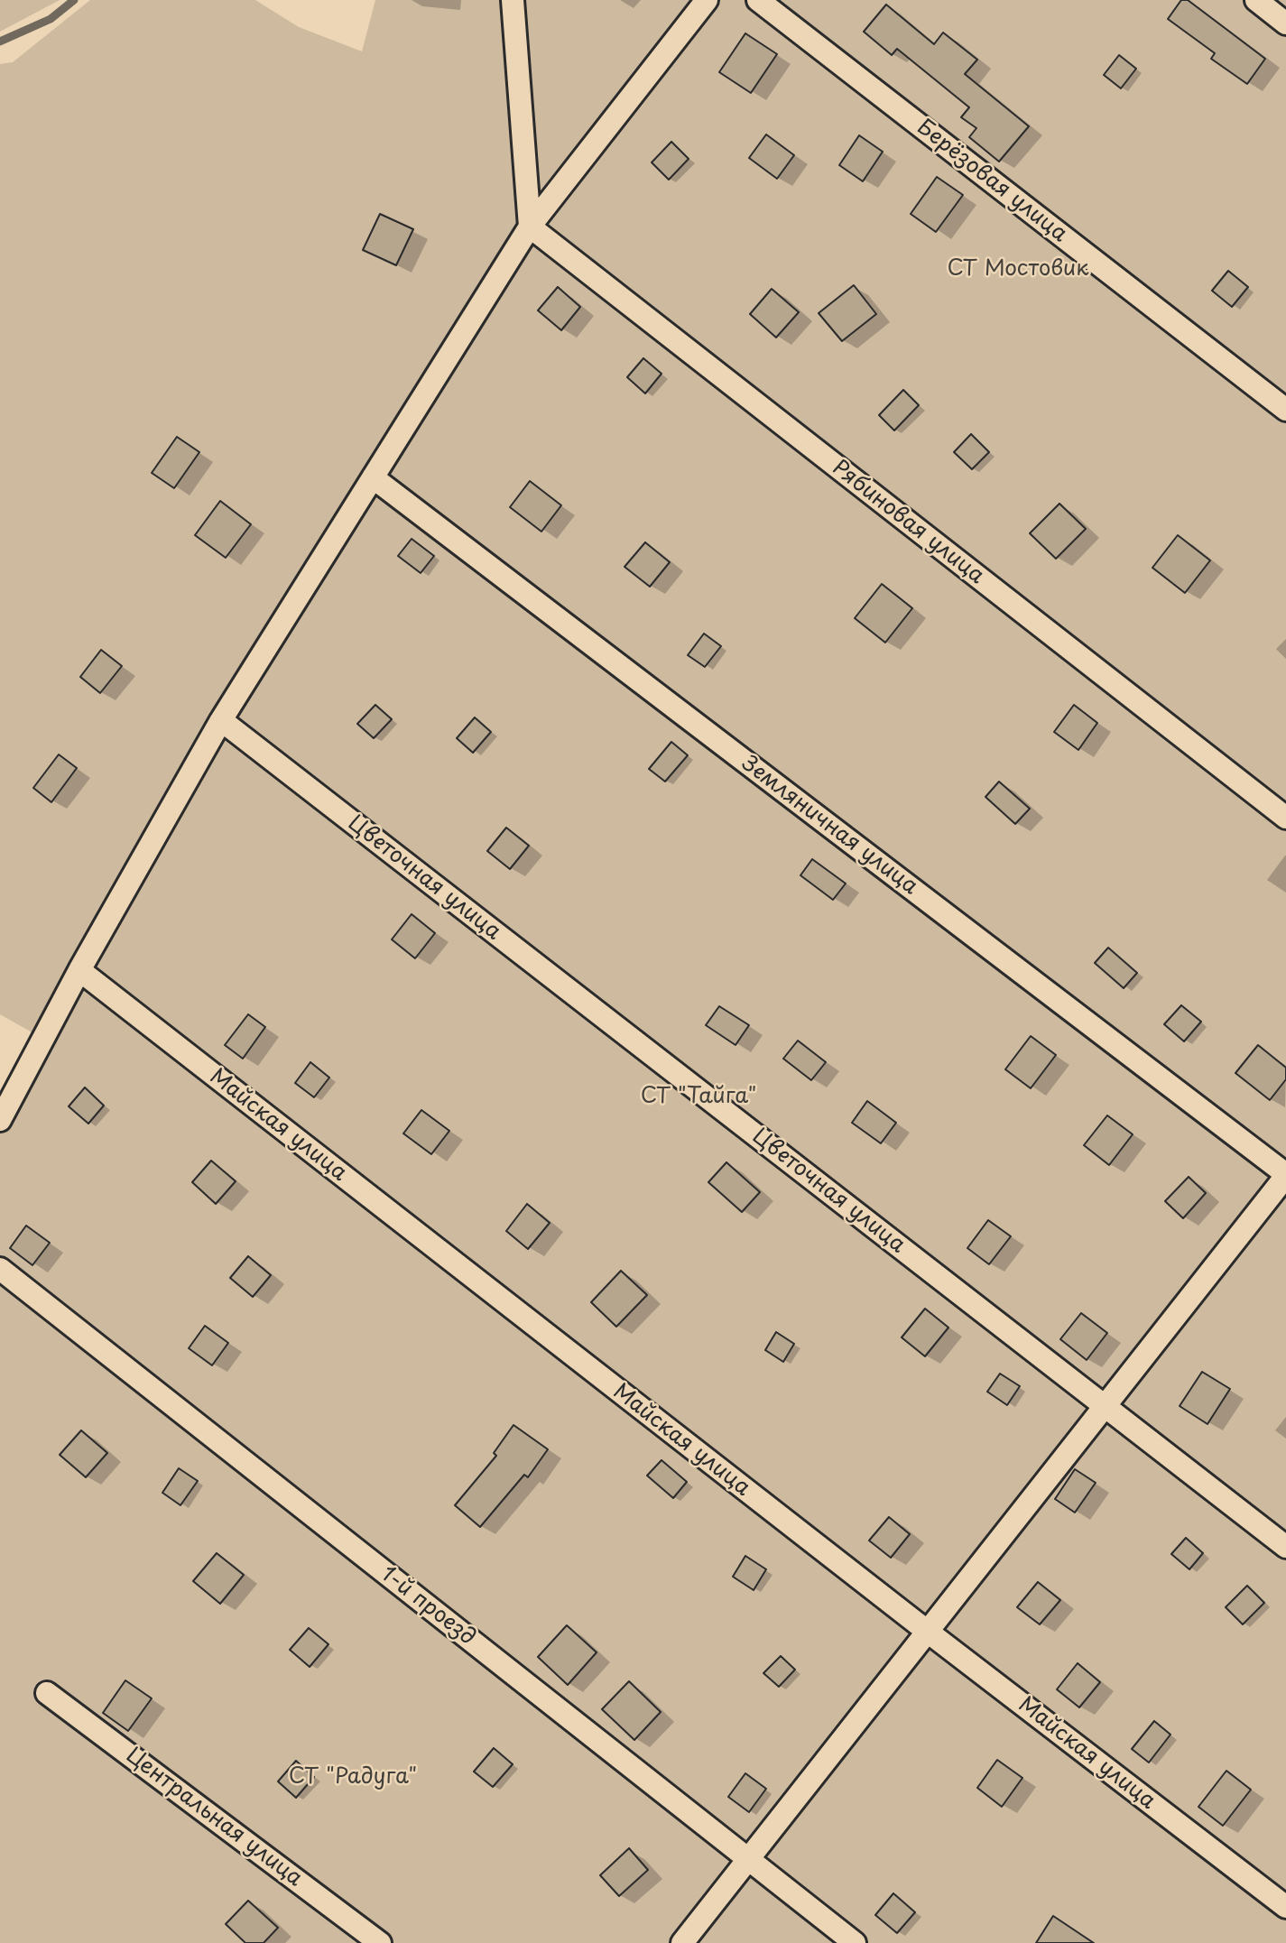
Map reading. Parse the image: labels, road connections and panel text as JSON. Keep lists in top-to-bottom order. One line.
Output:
{"streets":{"street":["Берёзовая улица","Рябиновая улица","Земляничная улица","Цветочная улица","Майская улица","1-й проезд","Центральная улица"]},"parks":["СТ Мостовик","СТ \"Тайга\"","СТ \"Радуга\""]}
